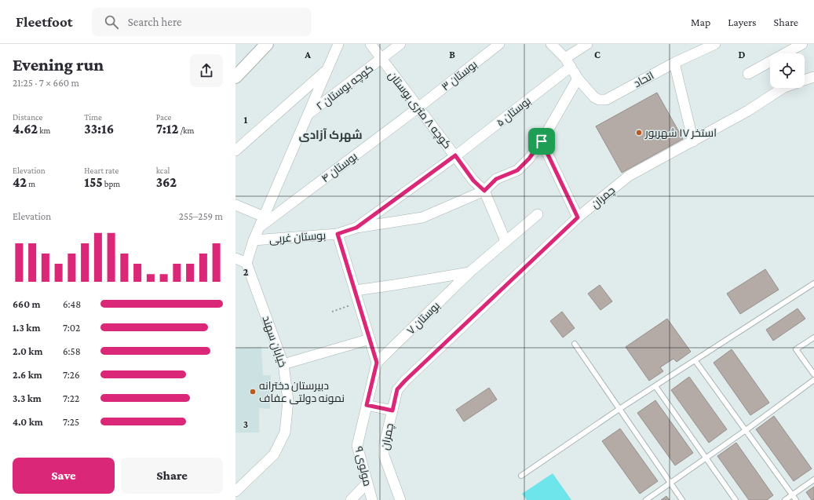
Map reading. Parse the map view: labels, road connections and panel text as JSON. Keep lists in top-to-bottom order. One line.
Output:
{"streets":{"street":["بوستان ۳","اتحاد","کوچه بوستان ۲","کوچه ۸ متری بوستان","بوستان ۵","بوستان ۴","چمران","بوستان غربی","بوستان ۷","خیابان سهند","مولوی ۹"]},"crossings":[["بوستان ۳","کوچه ۸ متری بوستان"],["بوستان ۳","بوستان ۴"],["اتحاد","بوستان ۵"],["کوچه بوستان ۲","کوچه ۸ متری بوستان"],["کوچه بوستان ۲","بوستان غربی"],["کوچه ۸ متری بوستان","بوستان ۵"],["کوچه ۸ متری بوستان","بوستان ۴"],["کوچه ۸ متری بوستان","بوستان غربی"],["کوچه ۸ متری بوستان","بوستان ۷"],["بوستان ۵","بوستان غربی"],["بوستان ۴","بوستان غربی"],["بوستان غربی","خیابان سهند"],["بوستان ۷","مولوی ۹"]],"districts":["شهرک آزادی"],"places":["استخر ١٧ شهریور","دبیرستان دخترانه نمونه دولتی عفاف"],"page":{"header":"Fleetfoot","search":"Search here","nav":["Map","Layers","Share"],"heading":["Evening run","21:25 · 7 × 660 m"],"stats":[["Distance","4.62 km"],["Time","33:16"],["Pace","7:12 /km"],["Elevation","42 m"],["Heart rate","155 bpm"],["kcal","362"]],"chart":["Elevation","255–259 m"],"list":[{"name":"660 m","note":"6:48"},{"name":"1.3 km","note":"7:02"},{"name":"2.0 km","note":"6:58"},{"name":"2.6 km","note":"7:26"},{"name":"3.3 km","note":"7:22"},{"name":"4.0 km","note":"7:25"}],"buttons":["Save","Share"]},"grid":{"columns":["A","B","C","D"],"rows":["1","2","3"]}}
